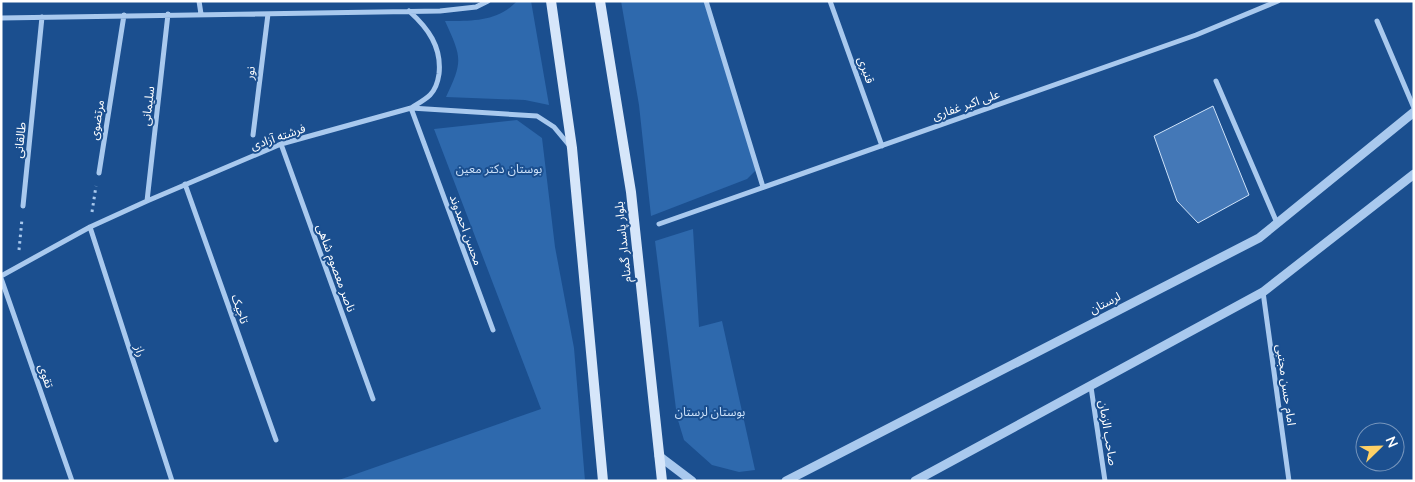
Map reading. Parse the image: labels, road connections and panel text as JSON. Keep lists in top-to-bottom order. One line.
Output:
{"streets":{"main road":["بلوار پاسدار گمنام"],"street":["قنبری","نور","علی اکبر غفاری","سلیمانی","مرتضوی","فرشته آزادی","طالقانی","محسن احمدوند","ناصر معصوم شاهی","لرستان","تاجیک","راز","تقوی","امام حسن مجتبی","صاحب الزمان"]},"crossings":[["قنبری","علی اکبر غفاری"],["سلیمانی","فرشته آزادی"],["فرشته آزادی","محسن احمدوند"],["فرشته آزادی","ناصر معصوم شاهی"],["فرشته آزادی","تاجیک"],["فرشته آزادی","راز"],["فرشته آزادی","تقوی"]],"parks":["بوستان دکتر معین","بوستان لرستان"],"north":"top right"}
